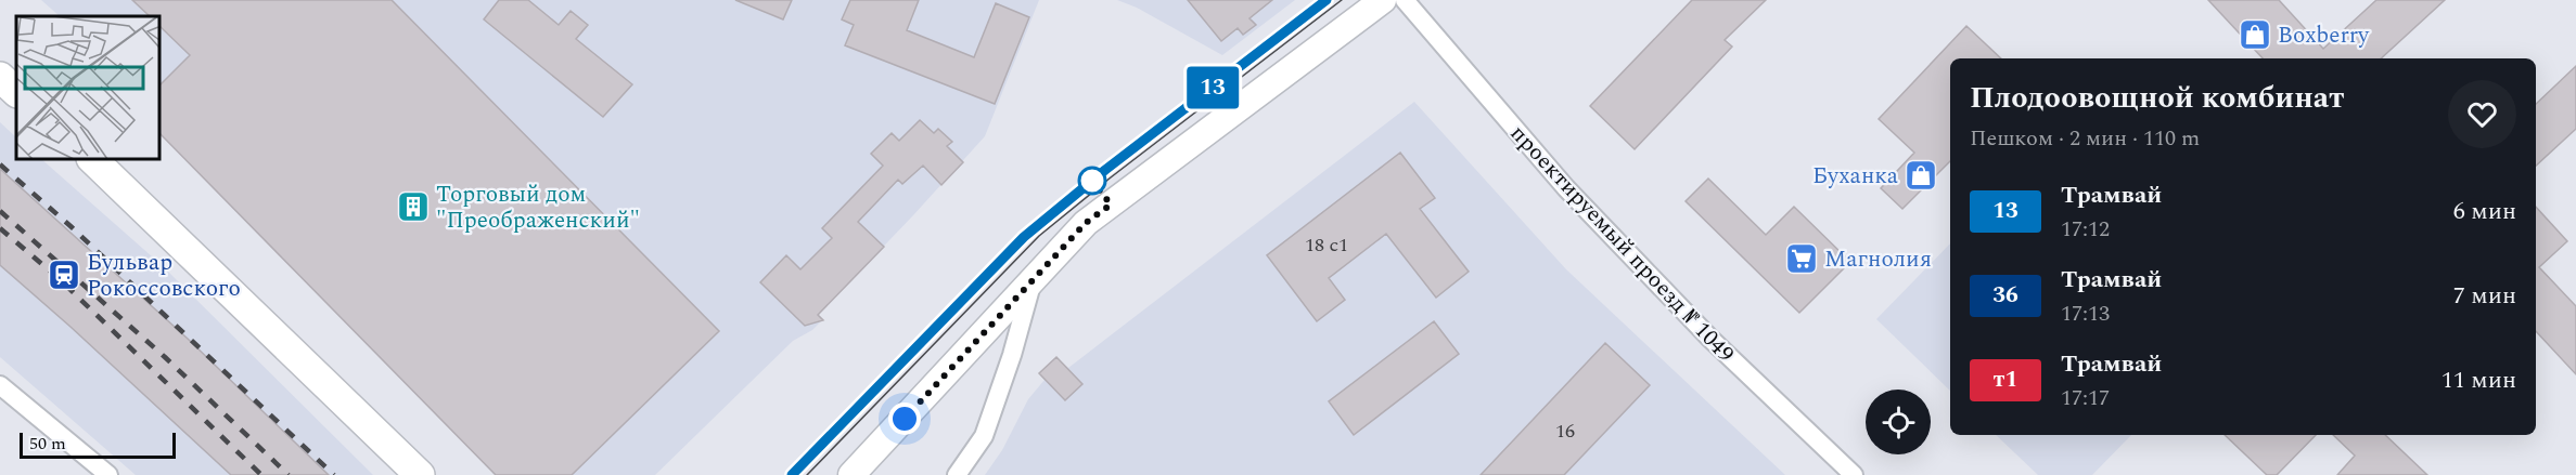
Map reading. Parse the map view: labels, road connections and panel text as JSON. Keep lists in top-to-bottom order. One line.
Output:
{"streets":{"street":["проектируемый проезд № 1049"]},"places":{"shop":["Boxberry","Буханка"],"building":["Торговый дом \"Преображенский\""],"supermarket":["Магнолия"],"station":["Бульвар Рокоссовского"]},"lines":["tram line 13"],"house_numbers":["18 c1","16"],"scale_bar":"50 m","page":{"on_map":"13","heading":["Плодоовощной комбинат","Пешком · 2 мин · 110 m"],"list":[{"mark":"13","name":"Трамвай","note":"17:12","value":"6 мин"},{"mark":"36","name":"Трамвай","note":"17:13","value":"7 мин"},{"mark":"т1","name":"Трамвай","note":"17:17","value":"11 мин"}],"scale":"50 m"}}
